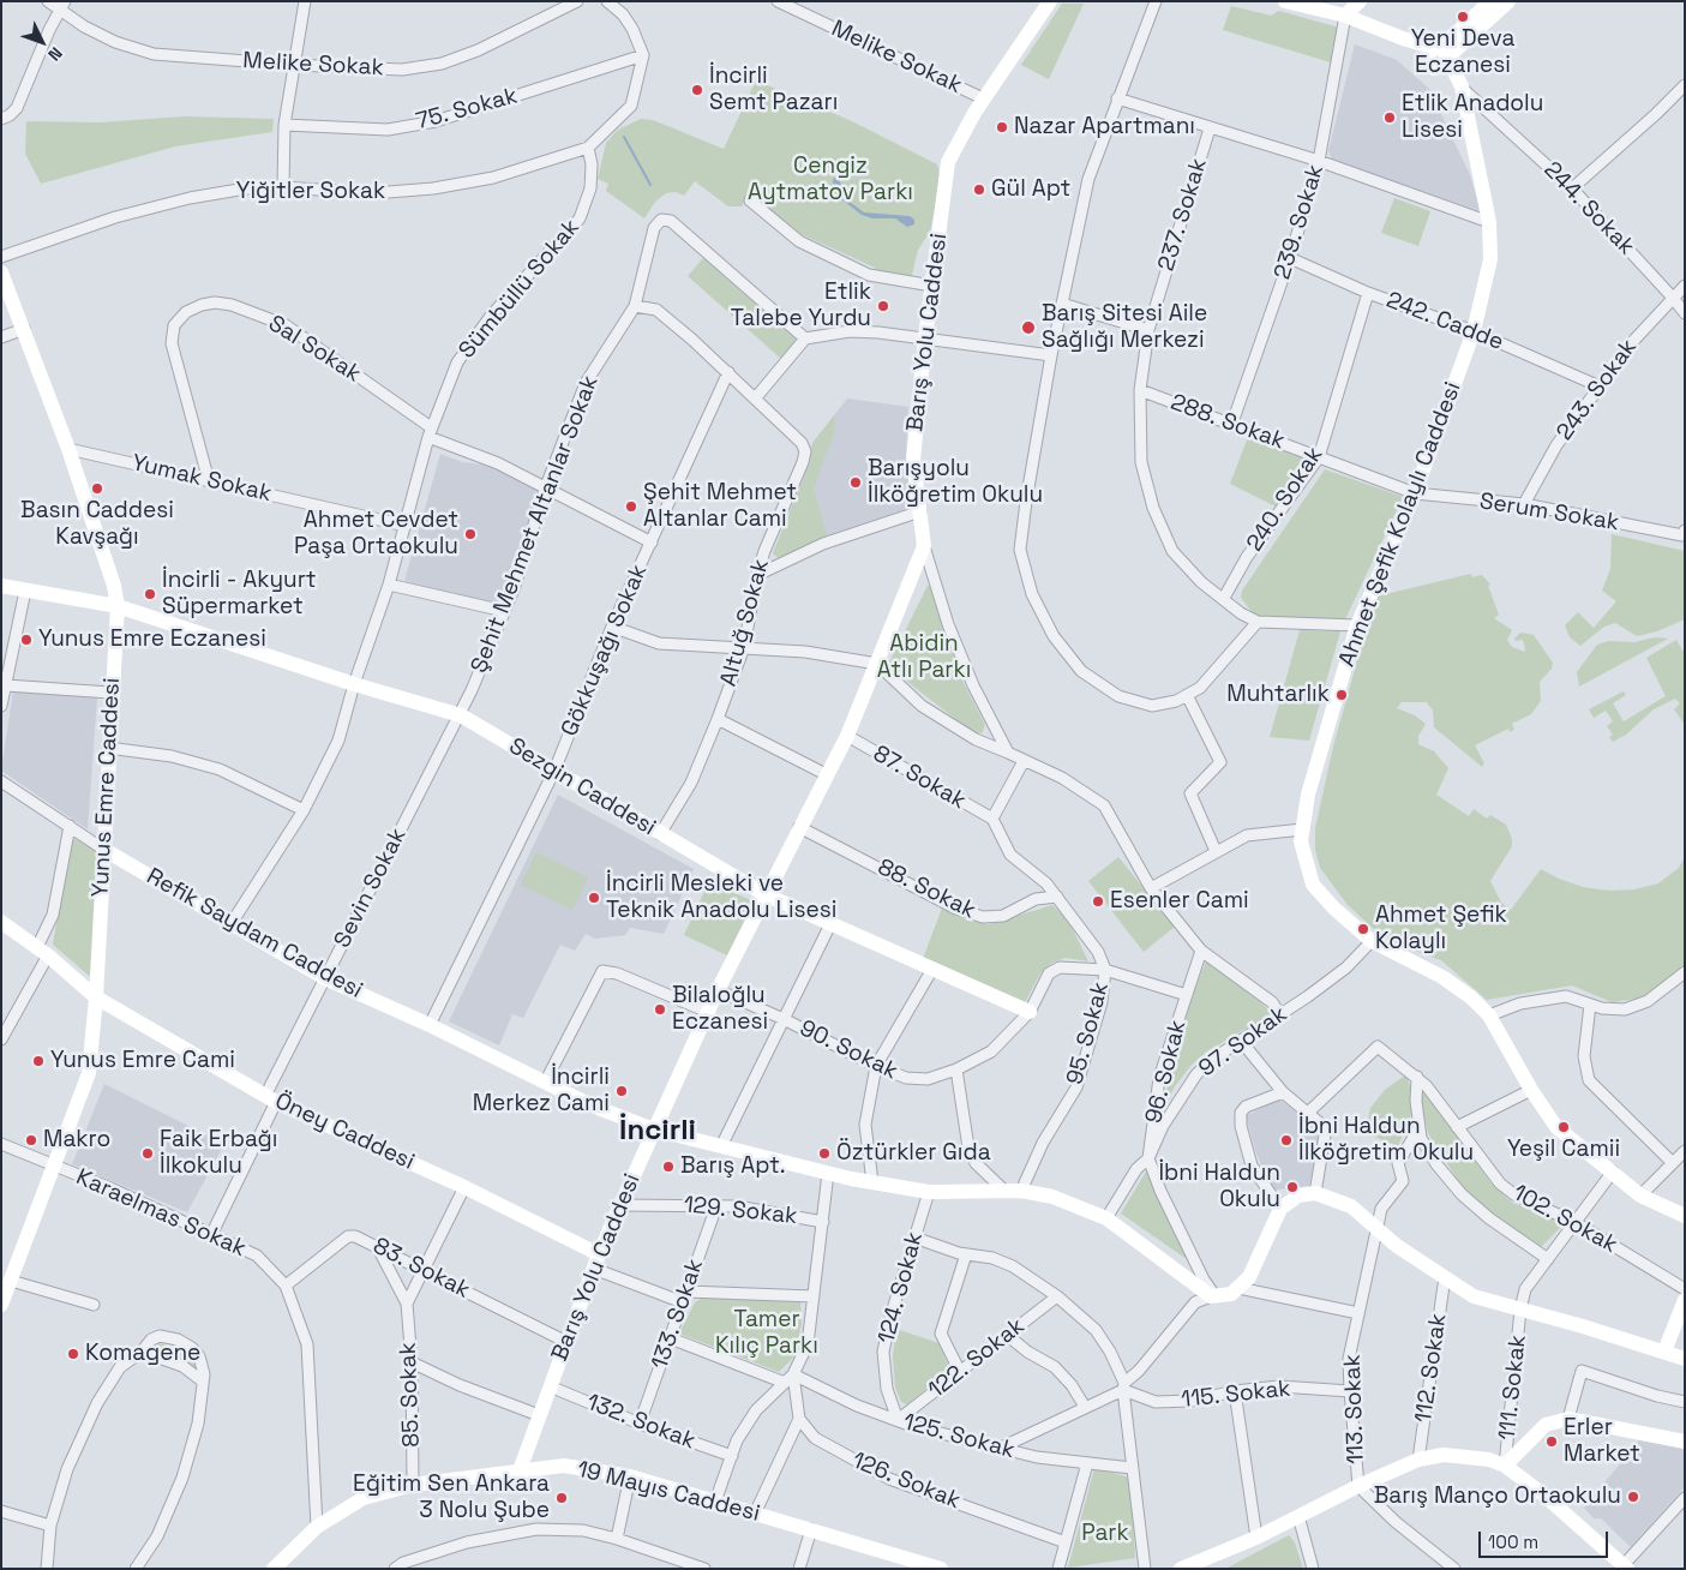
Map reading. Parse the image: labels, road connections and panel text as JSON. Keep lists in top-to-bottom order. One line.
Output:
{"streets":{"street":["Melike Sokak","75. Sokak","Yiğitler Sokak","244. Sokak","237. Sokak","239. Sokak","Sümbüllü Sokak","242. Cadde","Barış Yolu Caddesi","Sal Sokak","243. Sokak","288. Sokak","Yumak Sokak","240. Sokak","Serum Sokak","Şehit Mehmet Altanlar Sokak","Ahmet Şefik Kolaylı Caddesi","Altuğ Sokak","Gökkuşağı Sokak","87. Sokak","Yunus Emre Caddesi","Sezgin Caddesi","Sevin Sokak","88. Sokak","Refik Saydam Caddesi","95. Sokak","97. Sokak","90. Sokak","96. Sokak","Öney Caddesi","129. Sokak","Karaelmas Sokak","102. Sokak","83. Sokak","124. Sokak","133. Sokak","122. Sokak","112. Sokak","111. Sokak","85. Sokak","115. Sokak","113. Sokak","132. Sokak","125. Sokak","126. Sokak","19 Mayıs Caddesi"]},"crossings":[["Melike Sokak","Barış Yolu Caddesi"],["Yiğitler Sokak","Sümbüllü Sokak"],["244. Sokak","243. Sokak"],["244. Sokak","Ahmet Şefik Kolaylı Caddesi"],["237. Sokak","288. Sokak"],["237. Sokak","240. Sokak"],["239. Sokak","242. Cadde"],["239. Sokak","288. Sokak"],["Sümbüllü Sokak","Sal Sokak"],["Sümbüllü Sokak","Yumak Sokak"],["Sümbüllü Sokak","Sezgin Caddesi"],["Sümbüllü Sokak","Refik Saydam Caddesi"],["242. Cadde","243. Sokak"],["242. Cadde","240. Sokak"],["242. Cadde","Ahmet Şefik Kolaylı Caddesi"],["Barış Yolu Caddesi","87. Sokak"],["Barış Yolu Caddesi","Sezgin Caddesi"],["Barış Yolu Caddesi","88. Sokak"],["Barış Yolu Caddesi","Refik Saydam Caddesi"],["Barış Yolu Caddesi","90. Sokak"],["Barış Yolu Caddesi","Öney Caddesi"],["Barış Yolu Caddesi","129. Sokak"],["Barış Yolu Caddesi","83. Sokak"],["Barış Yolu Caddesi","132. Sokak"],["Barış Yolu Caddesi","19 Mayıs Caddesi"],["Sal Sokak","Yumak Sokak"],["Sal Sokak","Şehit Mehmet Altanlar Sokak"],["Sal Sokak","Gökkuşağı Sokak"],["243. Sokak","Serum Sokak"],["288. Sokak","240. Sokak"],["288. Sokak","Serum Sokak"],["288. Sokak","Ahmet Şefik Kolaylı Caddesi"],["Yumak Sokak","Yunus Emre Caddesi"],["Serum Sokak","Ahmet Şefik Kolaylı Caddesi"],["Şehit Mehmet Altanlar Sokak","Altuğ Sokak"],["Şehit Mehmet Altanlar Sokak","Sezgin Caddesi"],["Şehit Mehmet Altanlar Sokak","Sevin Sokak"],["Ahmet Şefik Kolaylı Caddesi","97. Sokak"],["Ahmet Şefik Kolaylı Caddesi","111. Sokak"],["Altuğ Sokak","Gökkuşağı Sokak"],["Altuğ Sokak","Sezgin Caddesi"],["Gökkuşağı Sokak","Sezgin Caddesi"],["Gökkuşağı Sokak","Refik Saydam Caddesi"],["Yunus Emre Caddesi","Sezgin Caddesi"],["Yunus Emre Caddesi","Refik Saydam Caddesi"],["Yunus Emre Caddesi","Öney Caddesi"],["Yunus Emre Caddesi","Karaelmas Sokak"],["Sezgin Caddesi","Sevin Sokak"],["Sezgin Caddesi","90. Sokak"],["Sevin Sokak","Refik Saydam Caddesi"],["Sevin Sokak","Öney Caddesi"],["Sevin Sokak","Karaelmas Sokak"],["Refik Saydam Caddesi","95. Sokak"],["Refik Saydam Caddesi","124. Sokak"],["95. Sokak","90. Sokak"],["97. Sokak","96. Sokak"],["90. Sokak","96. Sokak"],["Öney Caddesi","85. Sokak"],["129. Sokak","133. Sokak"],["Karaelmas Sokak","83. Sokak"],["Karaelmas Sokak","19 Mayıs Caddesi"],["102. Sokak","111. Sokak"],["83. Sokak","85. Sokak"],["124. Sokak","122. Sokak"],["124. Sokak","125. Sokak"],["133. Sokak","132. Sokak"],["133. Sokak","125. Sokak"],["122. Sokak","125. Sokak"],["85. Sokak","19 Mayıs Caddesi"],["115. Sokak","113. Sokak"]],"districts":["İncirli"],"parks":["Cengiz Aytmatov Parkı","Abidin Atlı Parkı","Tamer Kılıç Parkı","Park"],"places":["Yeni Deva Eczanesi","İncirli Semt Pazarı","Etlik Anadolu Lisesi","Nazar Apartmanı","Gül Apt","Etlik Talebe Yurdu","Barış Sitesi Aile Sağlığı Merkezi","Barışyolu İlköğretim Okulu","Basın Caddesi Kavşağı","Şehit Mehmet Altanlar Cami","Ahmet Cevdet Paşa Ortaokulu","İncirli - Akyurt Süpermarket","Yunus Emre Eczanesi","Muhtarlık","İncirli Mesleki ve Teknik Anadolu Lisesi","Esenler Cami","Ahmet Şefik Kolaylı","Bilaloğlu Eczanesi","Yunus Emre Cami","İncirli Merkez Cami","Yeşil Camii","Makro","İbni Haldun İlköğretim Okulu","Faik Erbağı İlkokulu","Öztürkler Gıda","Barış Apt.","İbni Haldun Okulu","Komagene","Erler Market","Barış Manço Ortaokulu","Eğitim Sen Ankara 3 Nolu Şube"],"scale_bar":"100 m","north":"bottom right"}
